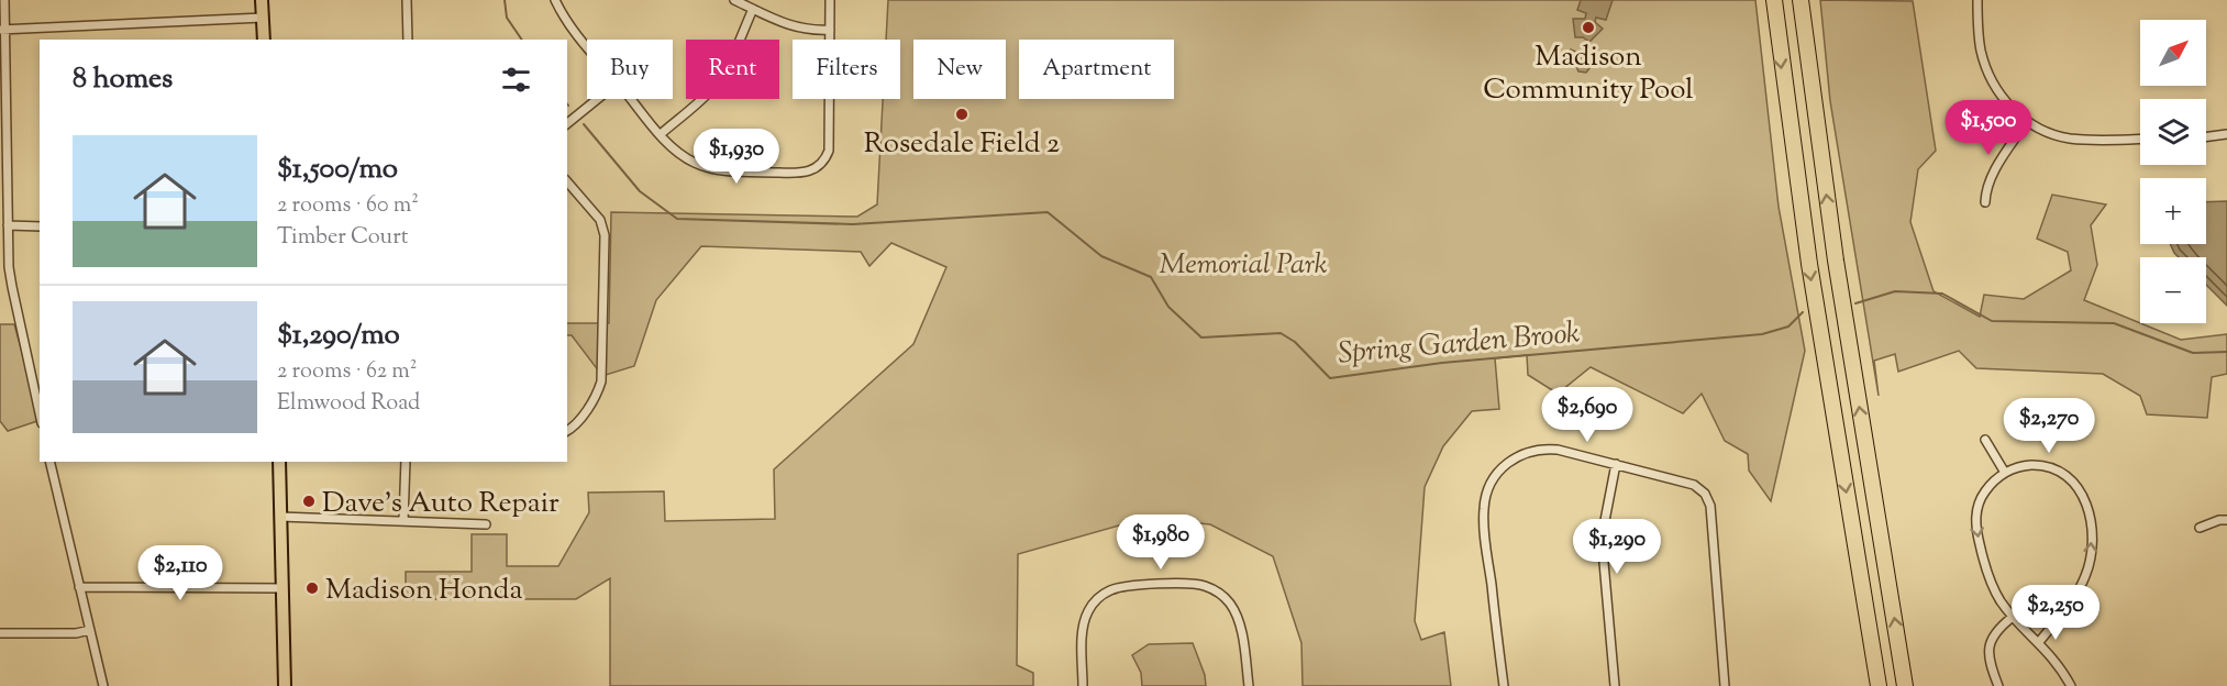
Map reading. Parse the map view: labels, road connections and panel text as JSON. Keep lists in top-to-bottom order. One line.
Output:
{"water":["Spring Garden Brook"],"parks":["Memorial Park"],"places":["Madison Community Pool","Rosedale Field 2","Dave's Auto Repair","Madison Honda"],"north":"top right","page":{"map_buttons":["+","−"],"chip":["Buy","Rent","Filters","New","Apartment"],"heading":"8 homes","price":["$1,500","$1,930","$2,690","$2,270","$1,980","$1,290","$2,110","$2,250"],"list":[{"name":"$1,500/mo","note":"2 rooms · 60 m² · Timber Court"},{"name":"$1,290/mo","note":"2 rooms · 62 m² · Elmwood Road"}]}}
